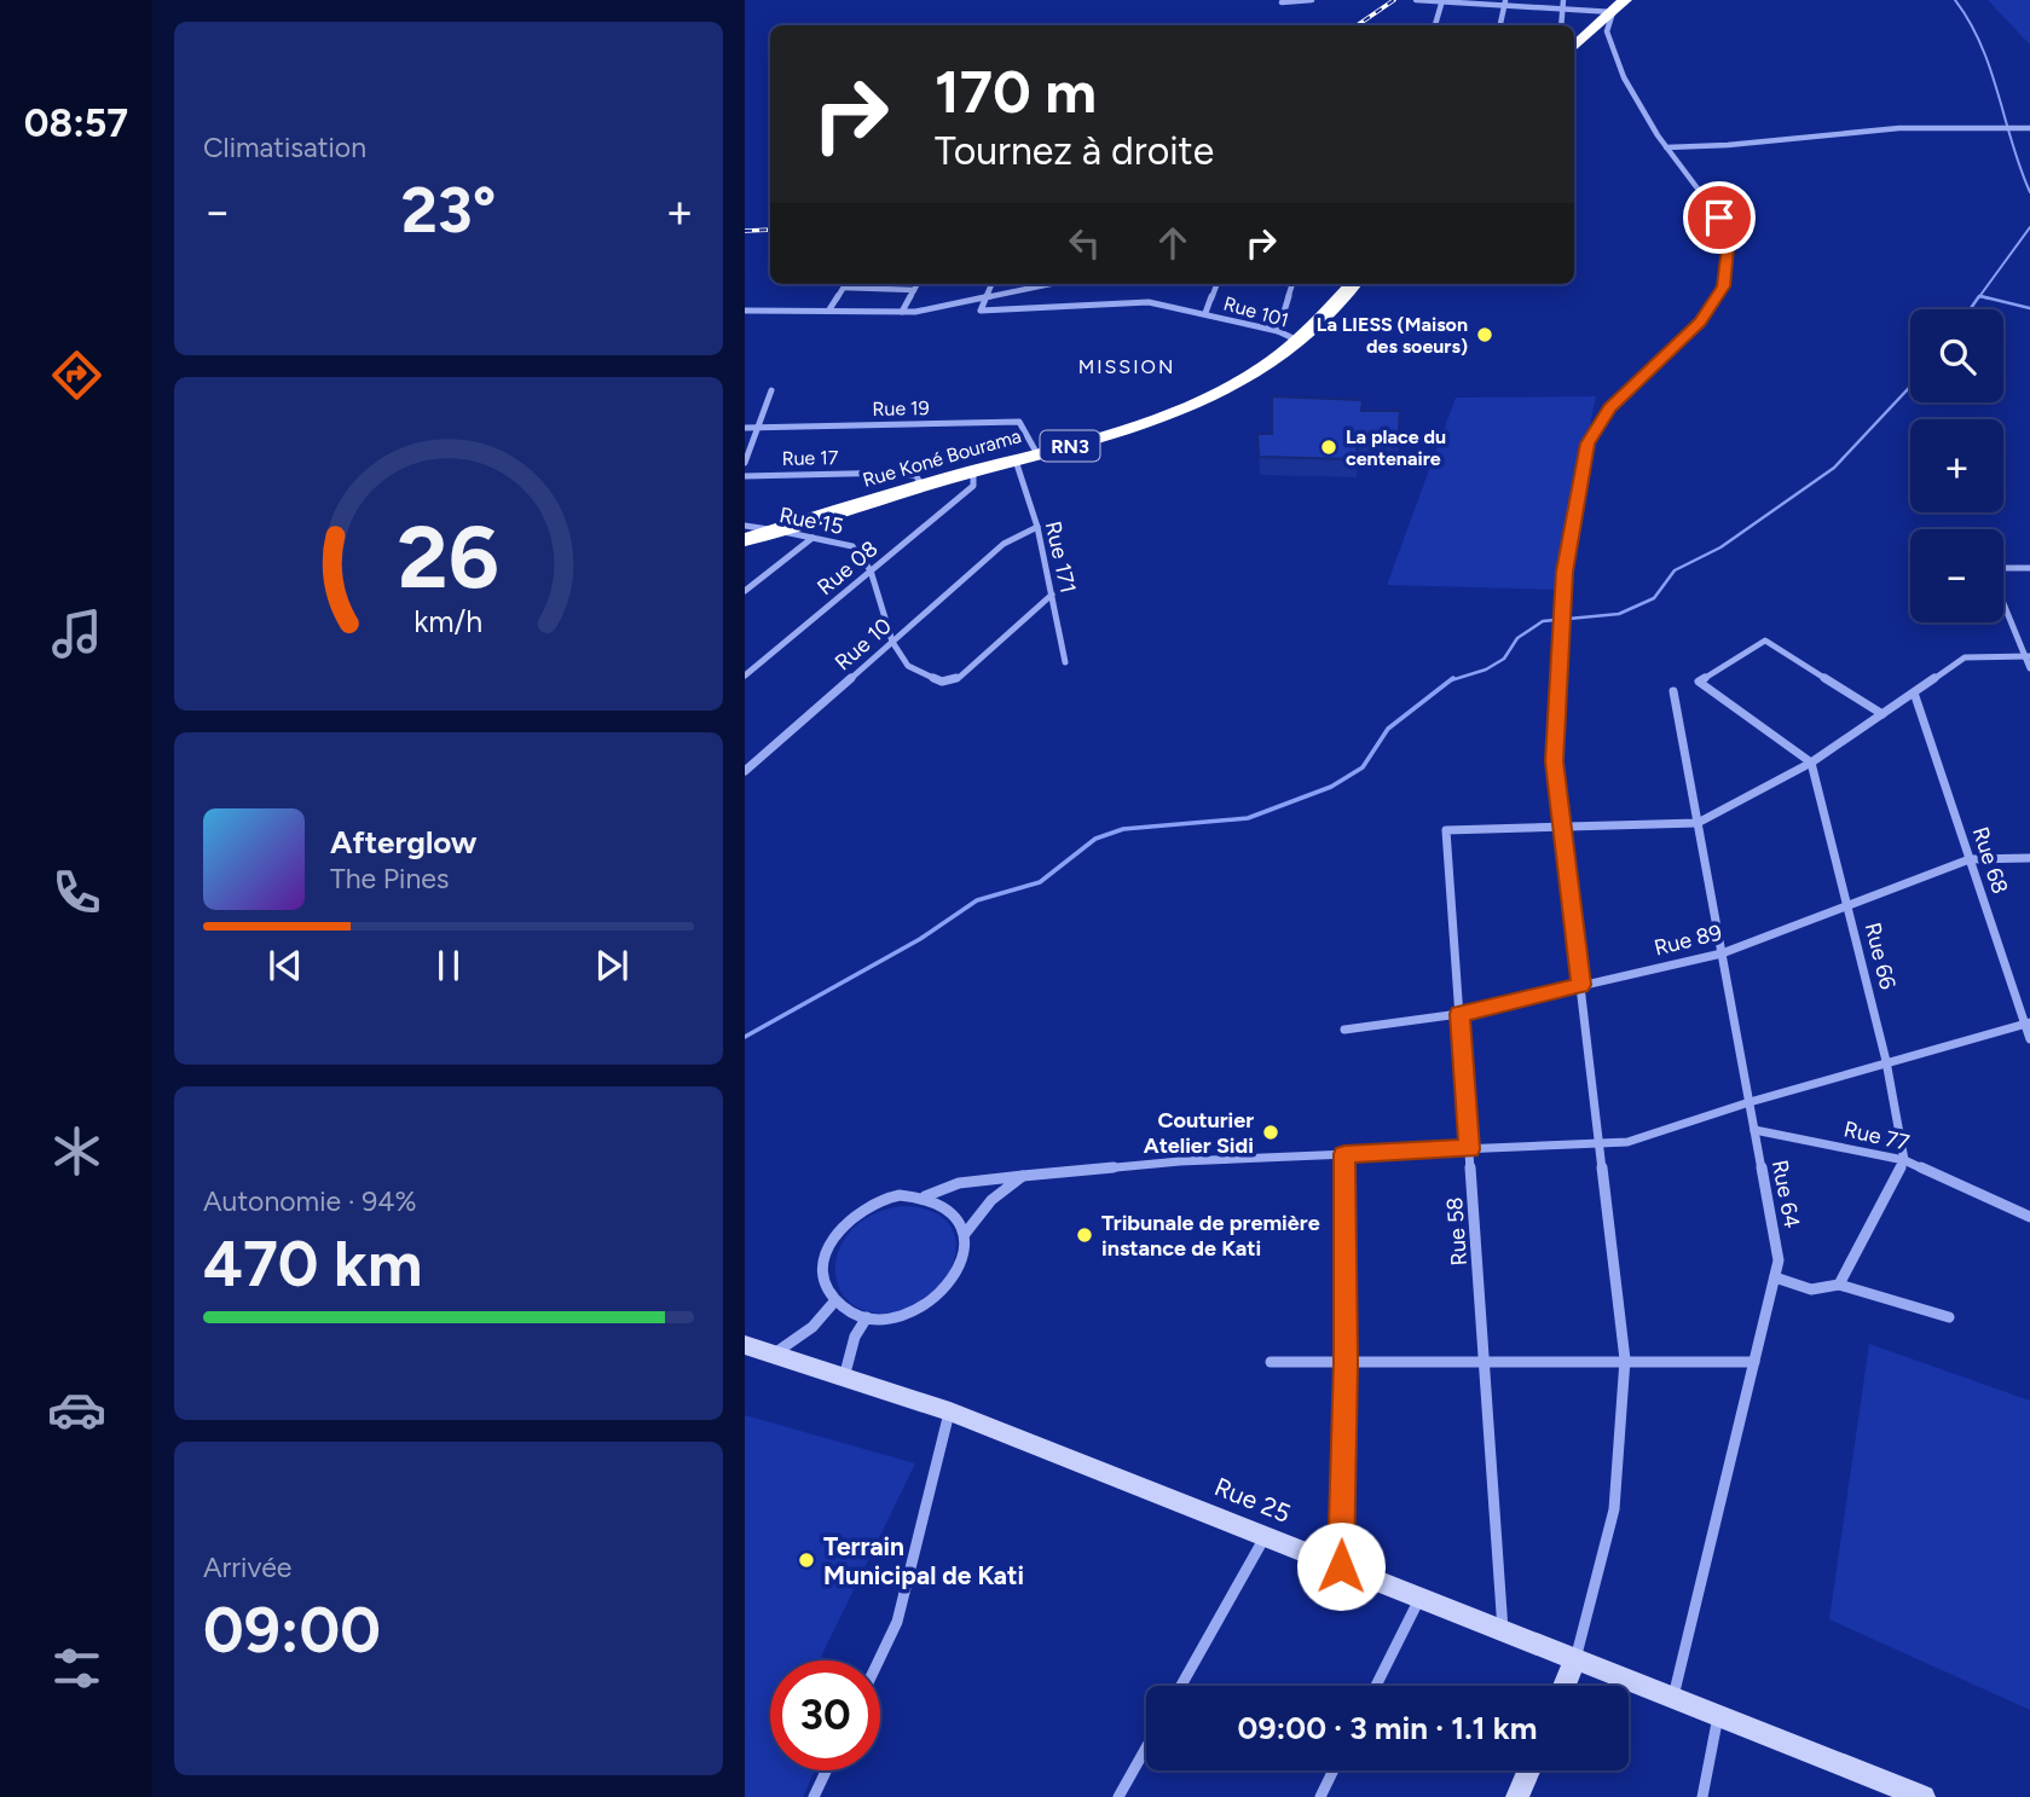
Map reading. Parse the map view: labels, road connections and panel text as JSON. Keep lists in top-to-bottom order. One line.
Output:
{"streets":{"highway":["RN3","Rue Koné Bourama"],"street":["Rue 101","Rue 19","Rue 17","Rue 15","Rue 171","Rue 08","Rue 10","Rue 68","Rue 89","Rue 66","Rue 77","Rue 64","Rue 58","Rue 25"]},"crossings":[["Rue 101","Rue Koné Bourama"],["Rue 19","Rue Koné Bourama"],["Rue 17","Rue Koné Bourama"],["Rue Koné Bourama","Rue 15"],["Rue Koné Bourama","Rue 171"],["Rue Koné Bourama","Rue 08"],["Rue 15","Rue 08"],["Rue 171","Rue 10"],["Rue 68","Rue 89"],["Rue 89","Rue 66"],["Rue 89","Rue 64"],["Rue 89","Rue 58"],["Rue 66","Rue 77"],["Rue 77","Rue 64"],["Rue 64","Rue 25"],["Rue 58","Rue 25"]],"districts":["MISSION"],"places":["La LIESS (Maison des soeurs)","La place du centenaire","Couturier Atelier Sidi","Tribunale de première instance de Kati","Terrain Municipal de Kati"],"page":{"tabs":"08:57","tile":["Climatisation",["Autonomie · 94%","470 km"],["Arrivée","09:00"]],"turn":["170 m","Tournez à droite"],"heat":["−","23°","+"],"map_buttons":["+","−"],"song":["Afterglow","The Pines"],"limit":"30","trip":"09:00 · 3 min · 1.1 km","gauge":["26","km/h"]}}
